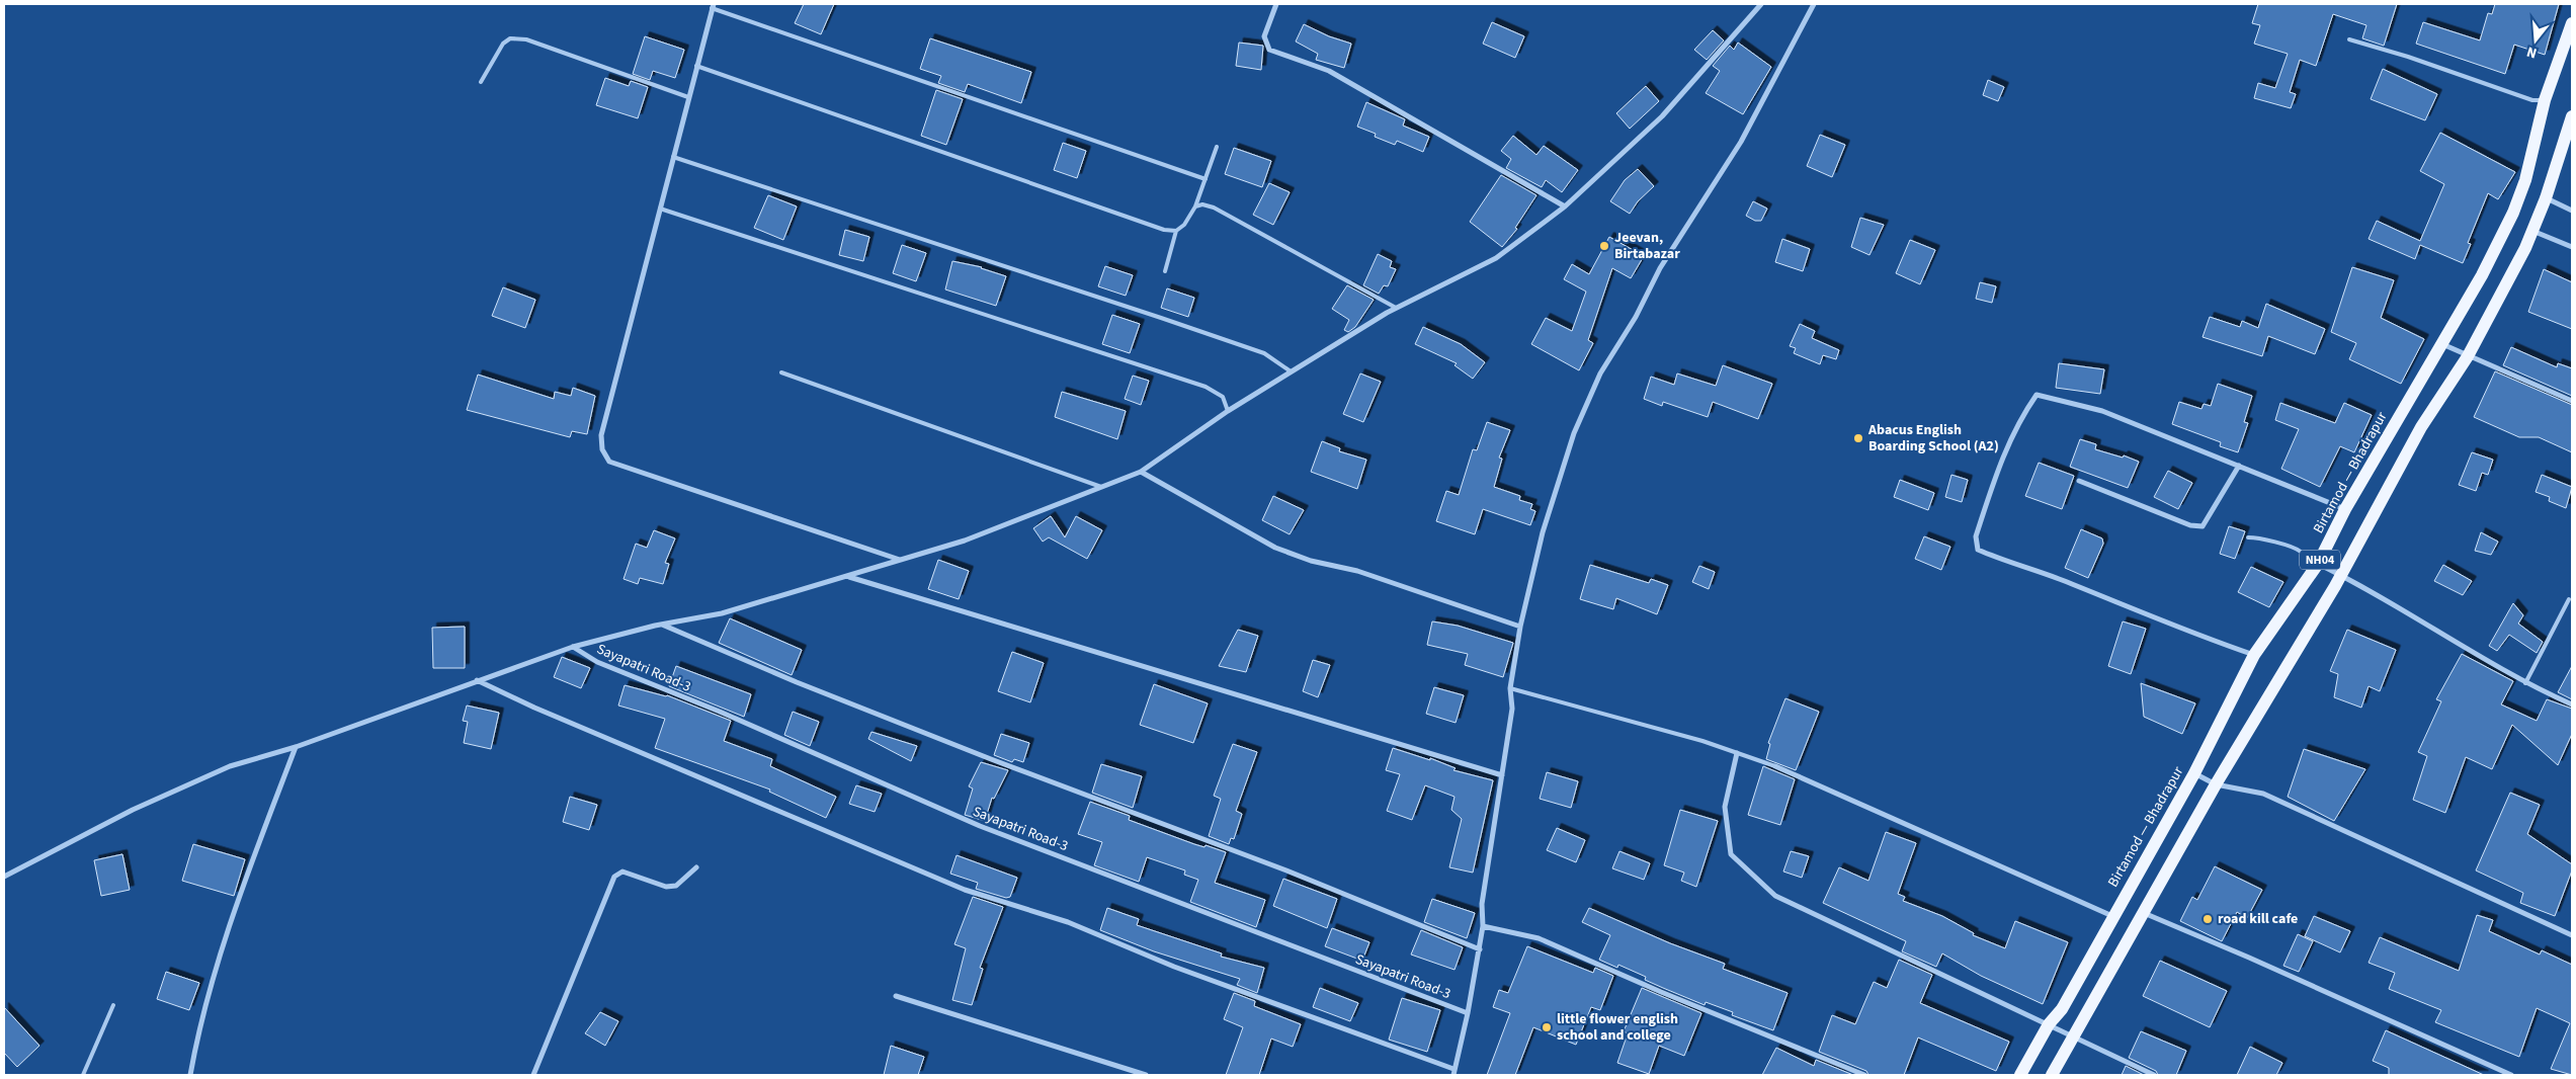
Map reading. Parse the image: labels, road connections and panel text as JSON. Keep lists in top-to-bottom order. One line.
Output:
{"streets":{"main road":["Birtamod — Bhadrapur","NH04"],"street":["Sayapatri Road-3"]},"places":["Jeevan, Birtabazar","Abacus English Boarding School (A2)","road kill cafe","little flower english school and college"],"north":"bottom"}
